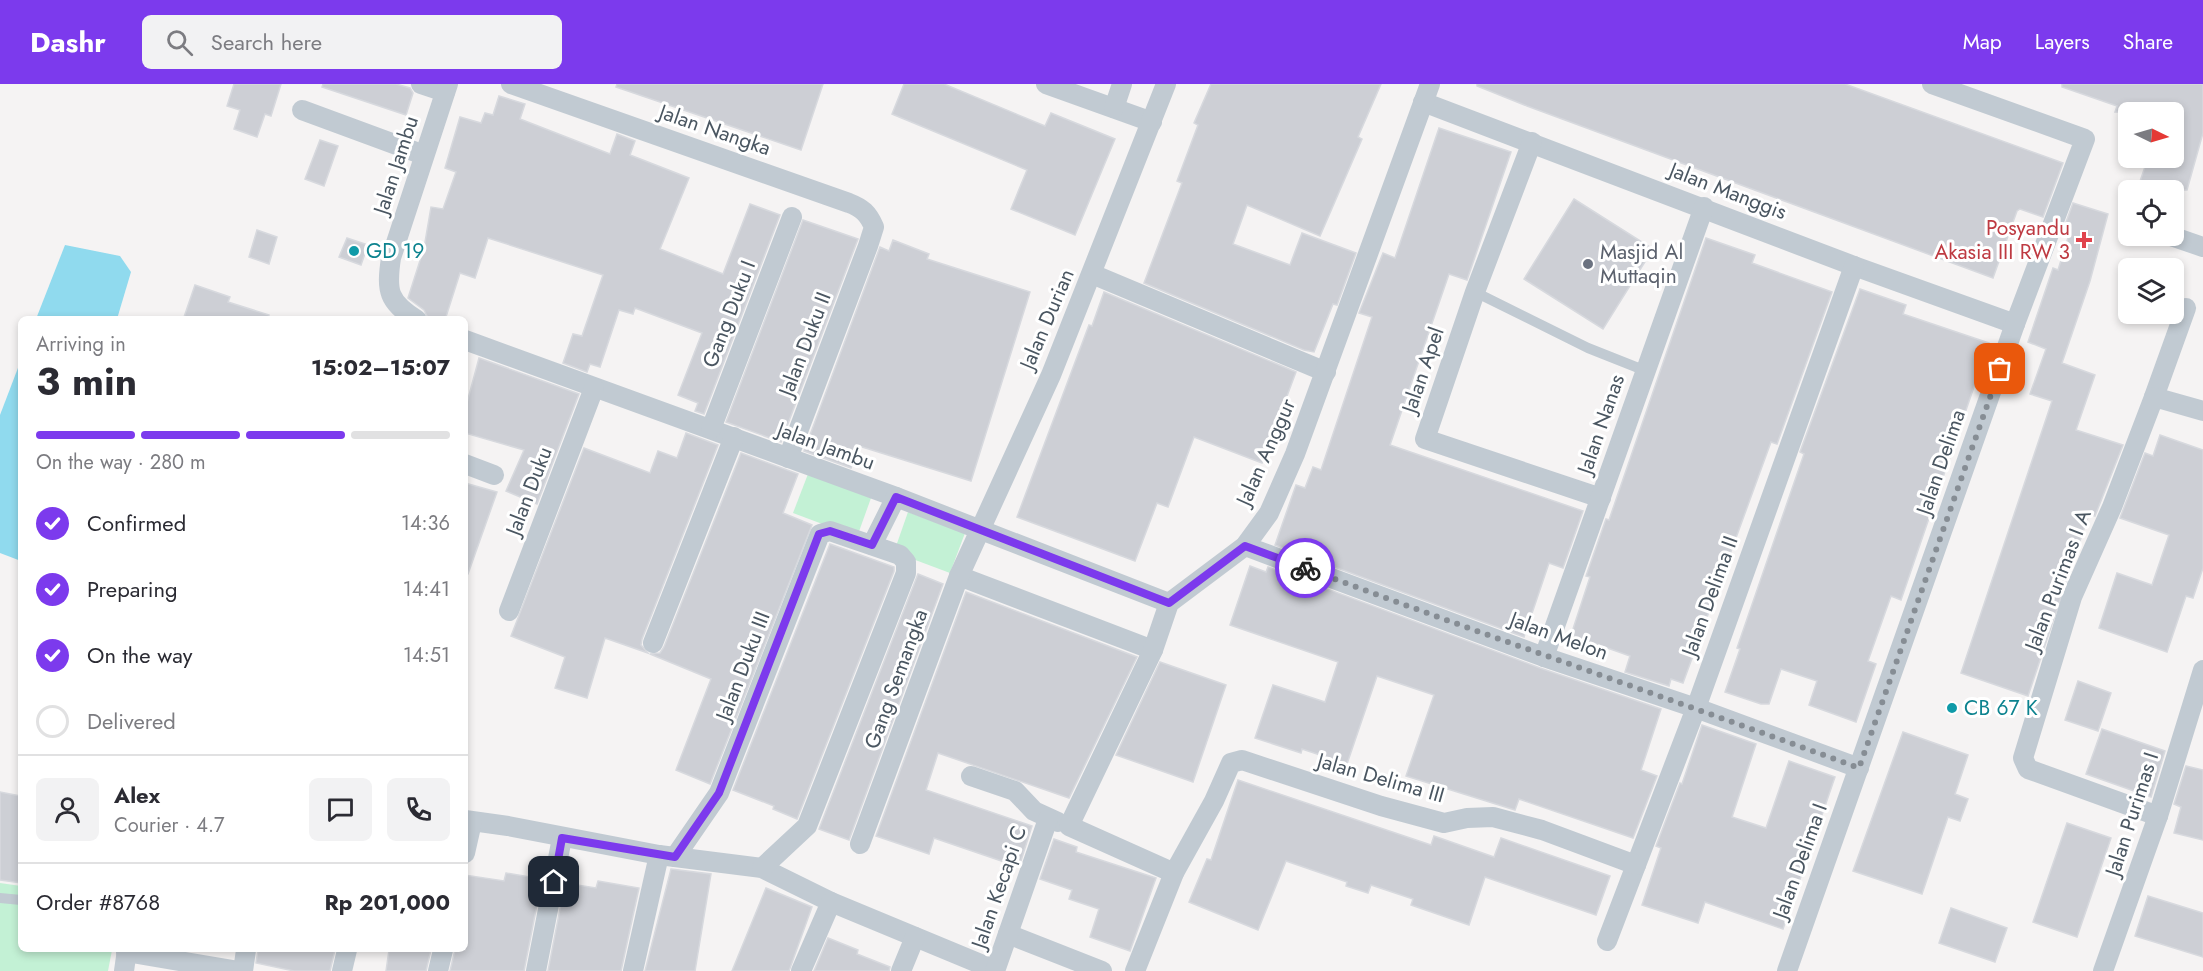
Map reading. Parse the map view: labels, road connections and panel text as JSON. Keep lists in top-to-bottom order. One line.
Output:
{"streets":{"street":["Jalan Nangka","Jalan Jambu","Jalan Manggis","Gang Duku I","Jalan Durian","Jalan Duku II","Jalan Apel","Jalan Nanas","Jalan Anggur","Jalan Delima","Jalan Duku","Jalan Purimas I A","Jalan Delima II","Jalan Melon","Jalan Duku III","Gang Semangka","Jalan Delima III","Jalan Purimas I","Jalan Delima I","Jalan Kecapi C"]},"crossings":[["Jalan Nangka","Jalan Duku II"],["Jalan Jambu","Gang Duku I"],["Jalan Jambu","Jalan Durian"],["Jalan Jambu","Jalan Duku II"],["Jalan Jambu","Jalan Anggur"],["Jalan Jambu","Jalan Duku"],["Jalan Jambu","Gang Semangka"],["Jalan Manggis","Jalan Apel"],["Jalan Manggis","Jalan Nanas"],["Jalan Manggis","Jalan Anggur"],["Jalan Manggis","Jalan Delima"],["Jalan Manggis","Jalan Delima II"],["Jalan Durian","Gang Semangka"],["Jalan Apel","Jalan Nanas"],["Jalan Nanas","Jalan Melon"],["Jalan Anggur","Jalan Melon"],["Jalan Delima","Jalan Melon"],["Jalan Delima","Jalan Delima I"],["Jalan Purimas I A","Jalan Purimas I"],["Jalan Delima II","Jalan Melon"],["Jalan Delima II","Jalan Delima III"],["Jalan Melon","Jalan Delima I"]],"places":{"health":["Posyandu Akasia III RW 3"],"other":["GD 19","Masjid Al Muttaqin","CB 67 K"]},"north":"right","page":{"header":"Dashr","search":"Search here","nav":["Map","Layers","Share"],"heading":["3 min","Arriving in","15:02–15:07"],"panel":["Alex","Courier · 4.7","Order #8768","Rp 201,000"],"bar":"On the way · 280 m","list":[["Confirmed","14:36"],["Preparing","14:41"],["On the way","14:51"],"Delivered"]}}
